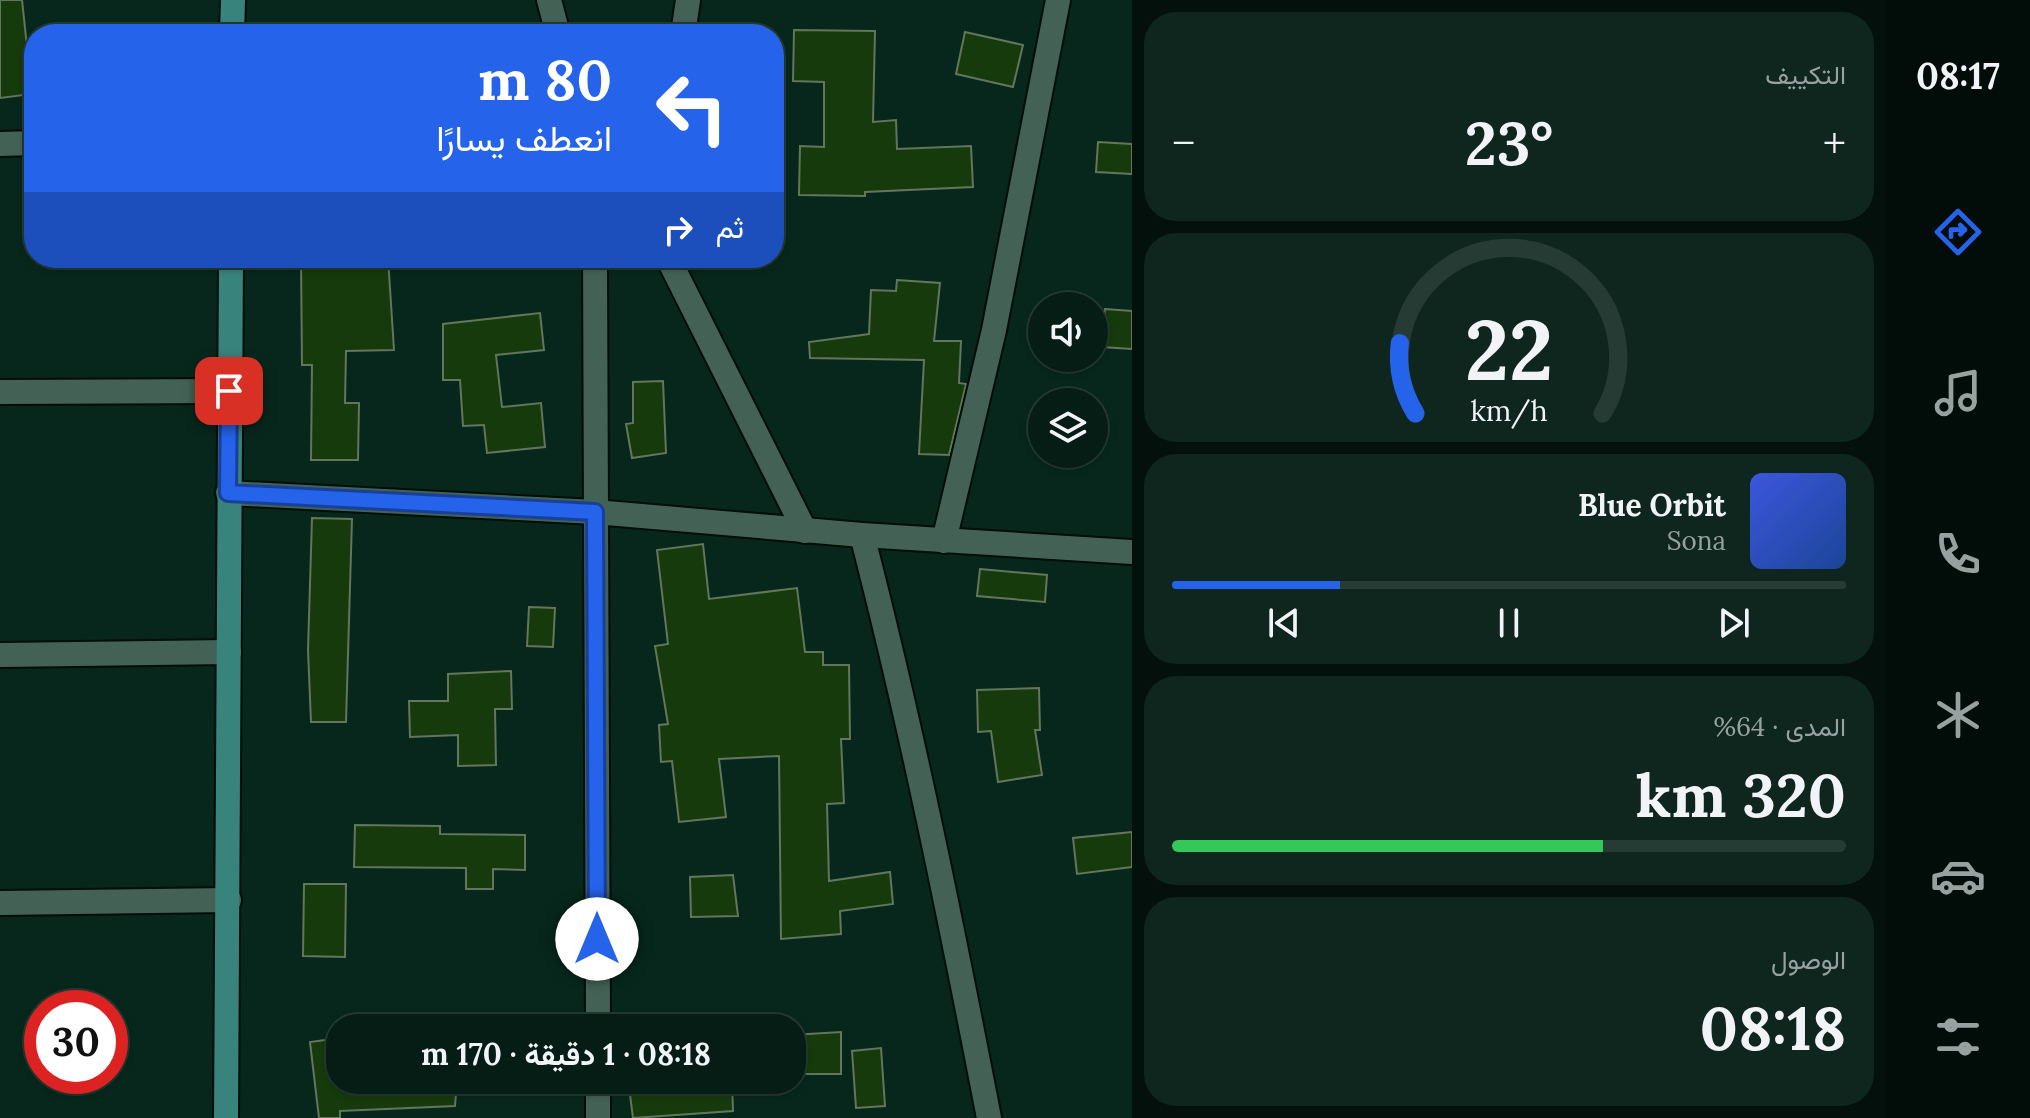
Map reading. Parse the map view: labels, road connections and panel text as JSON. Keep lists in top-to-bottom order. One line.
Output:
{"page":{"tabs":"08:17","tile":["التكييف",["المدى · 64%","320 km"],["الوصول","08:18"]],"turn":["80 m","انعطف يسارًا"],"heat":["−","23°","+"],"then":"ثم","song":["Blue Orbit","Sona"],"limit":"30","trip":"08:18 · 1 دقيقة · 170 m","gauge":["22","km/h"]}}
